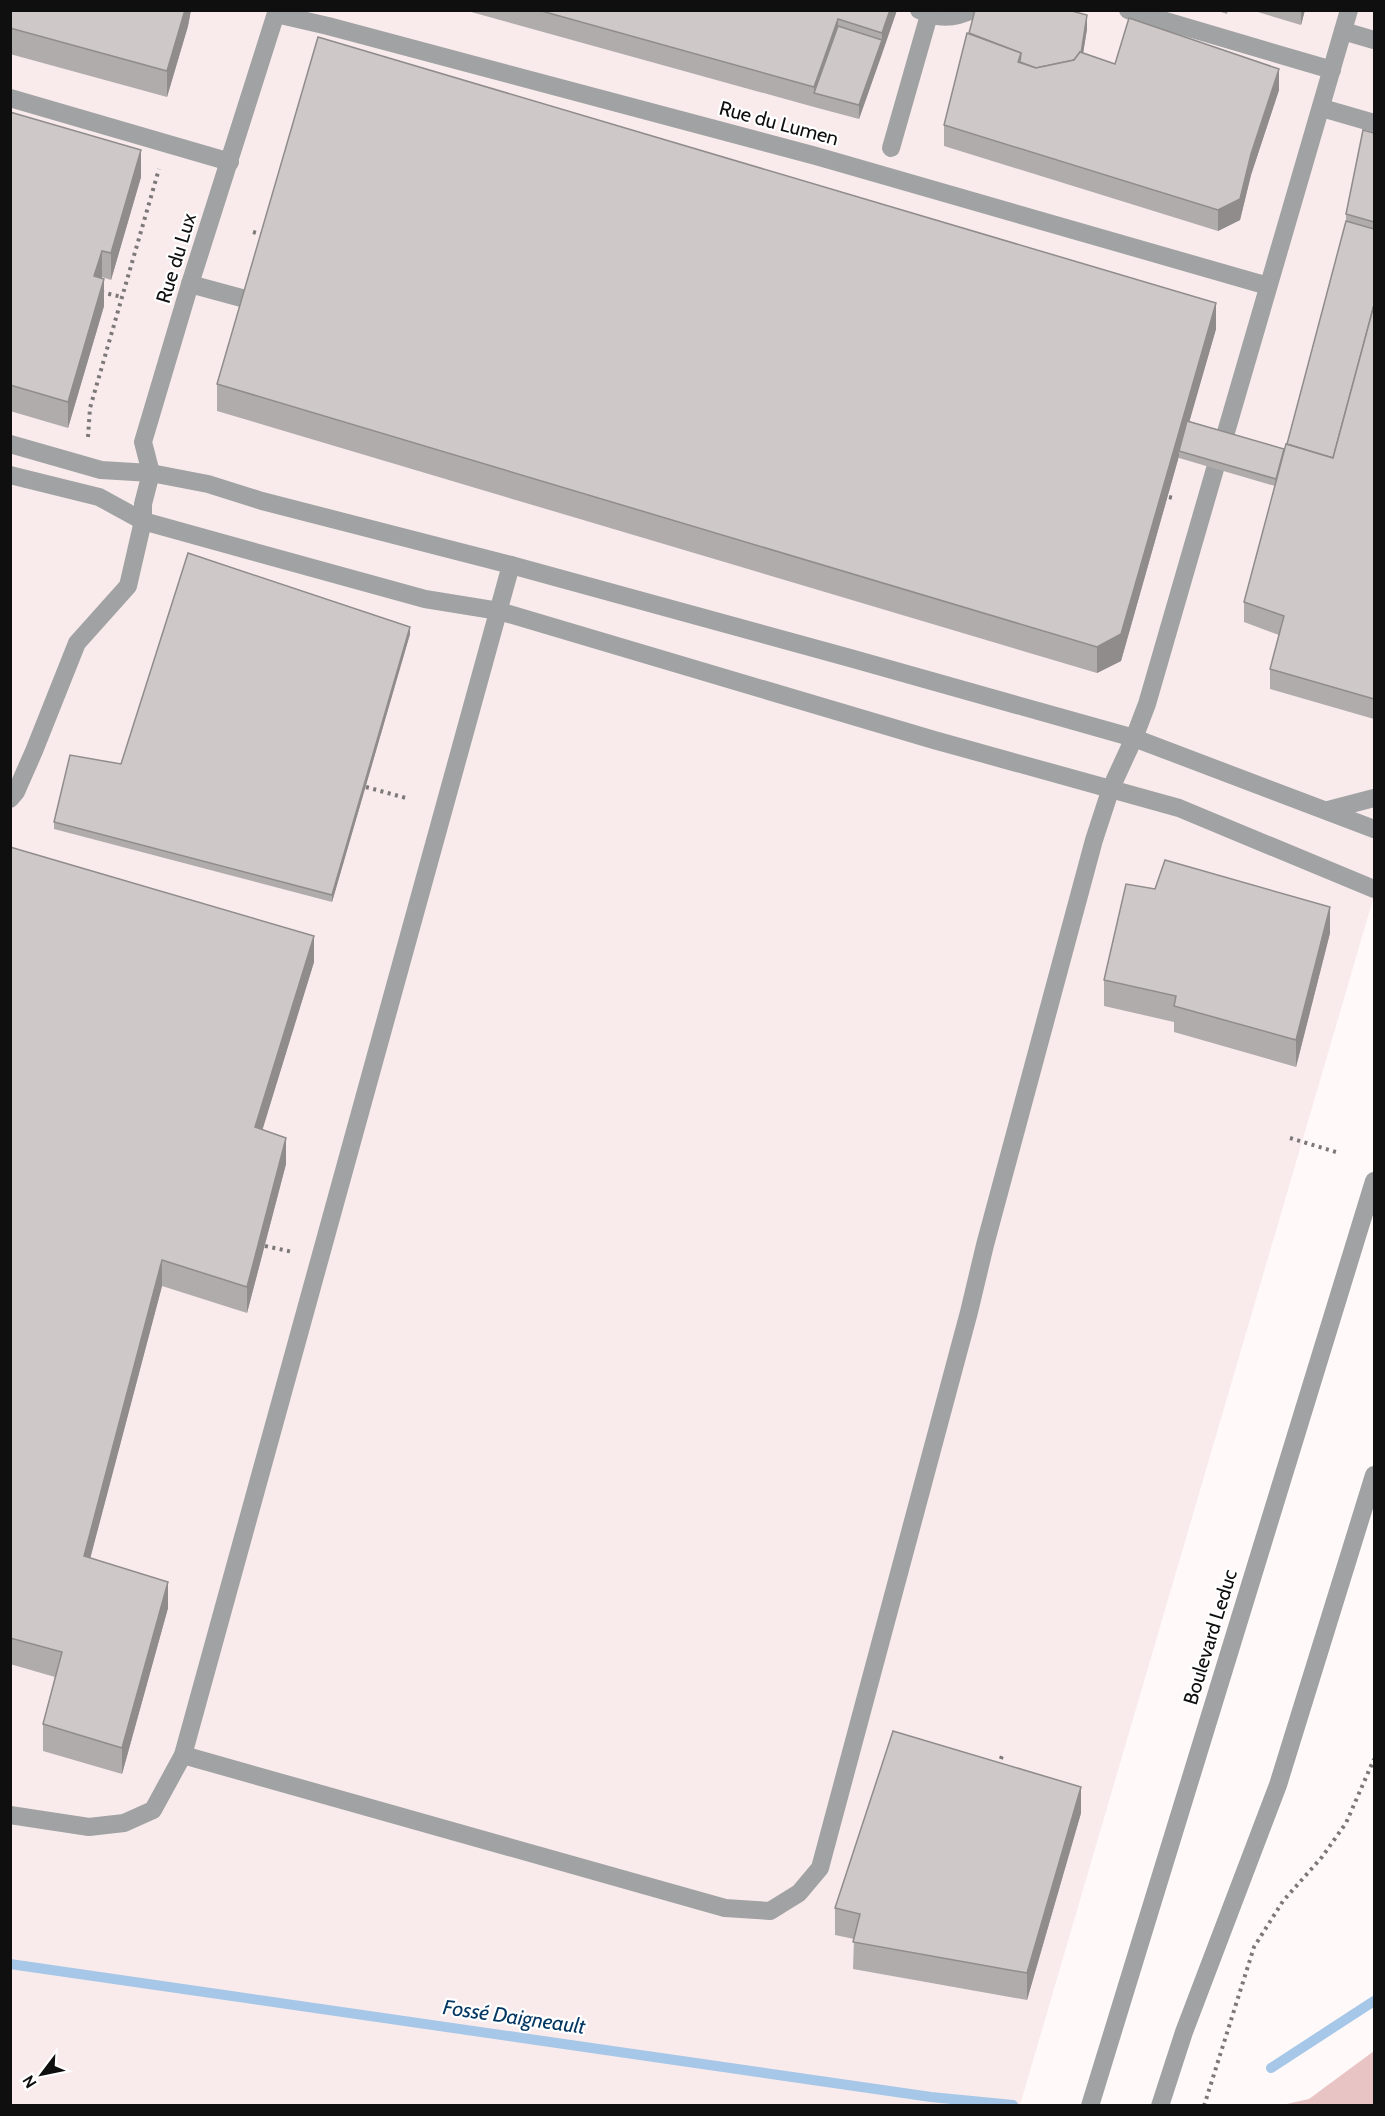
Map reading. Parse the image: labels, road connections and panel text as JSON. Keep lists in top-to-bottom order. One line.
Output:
{"streets":{"street":["Rue du Lumen","Rue du Lux","Boulevard Leduc"]},"crossings":[["Rue du Lumen","Rue du Lux"]],"water":["Fossé Daigneault"],"north":"bottom left"}
